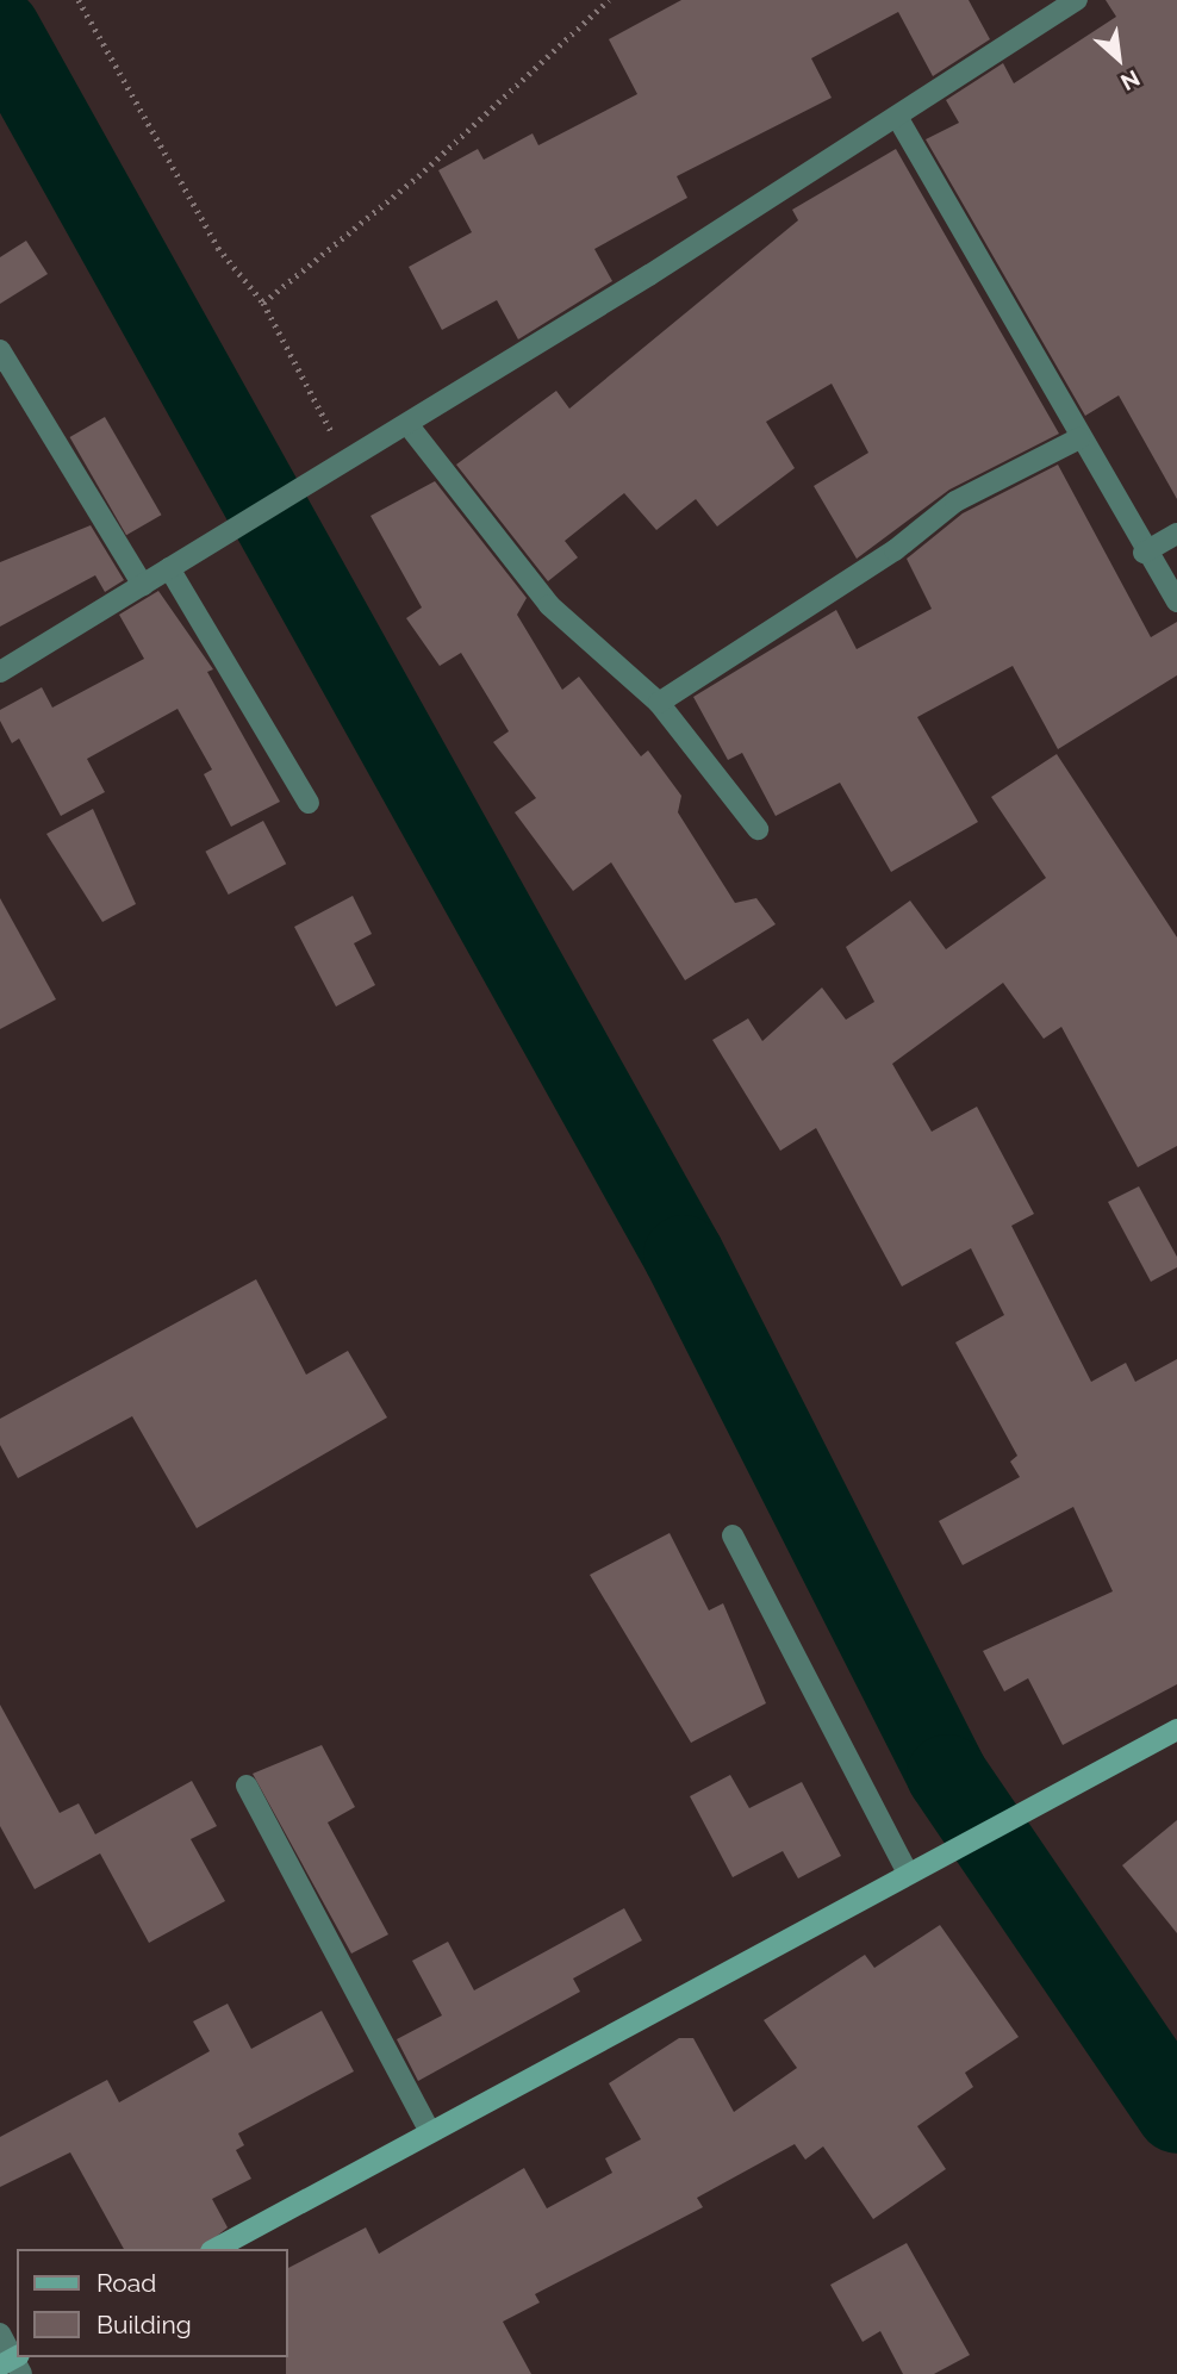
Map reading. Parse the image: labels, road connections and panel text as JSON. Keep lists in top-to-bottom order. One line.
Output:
{"legend":["Road","Building"],"north":"bottom right"}
